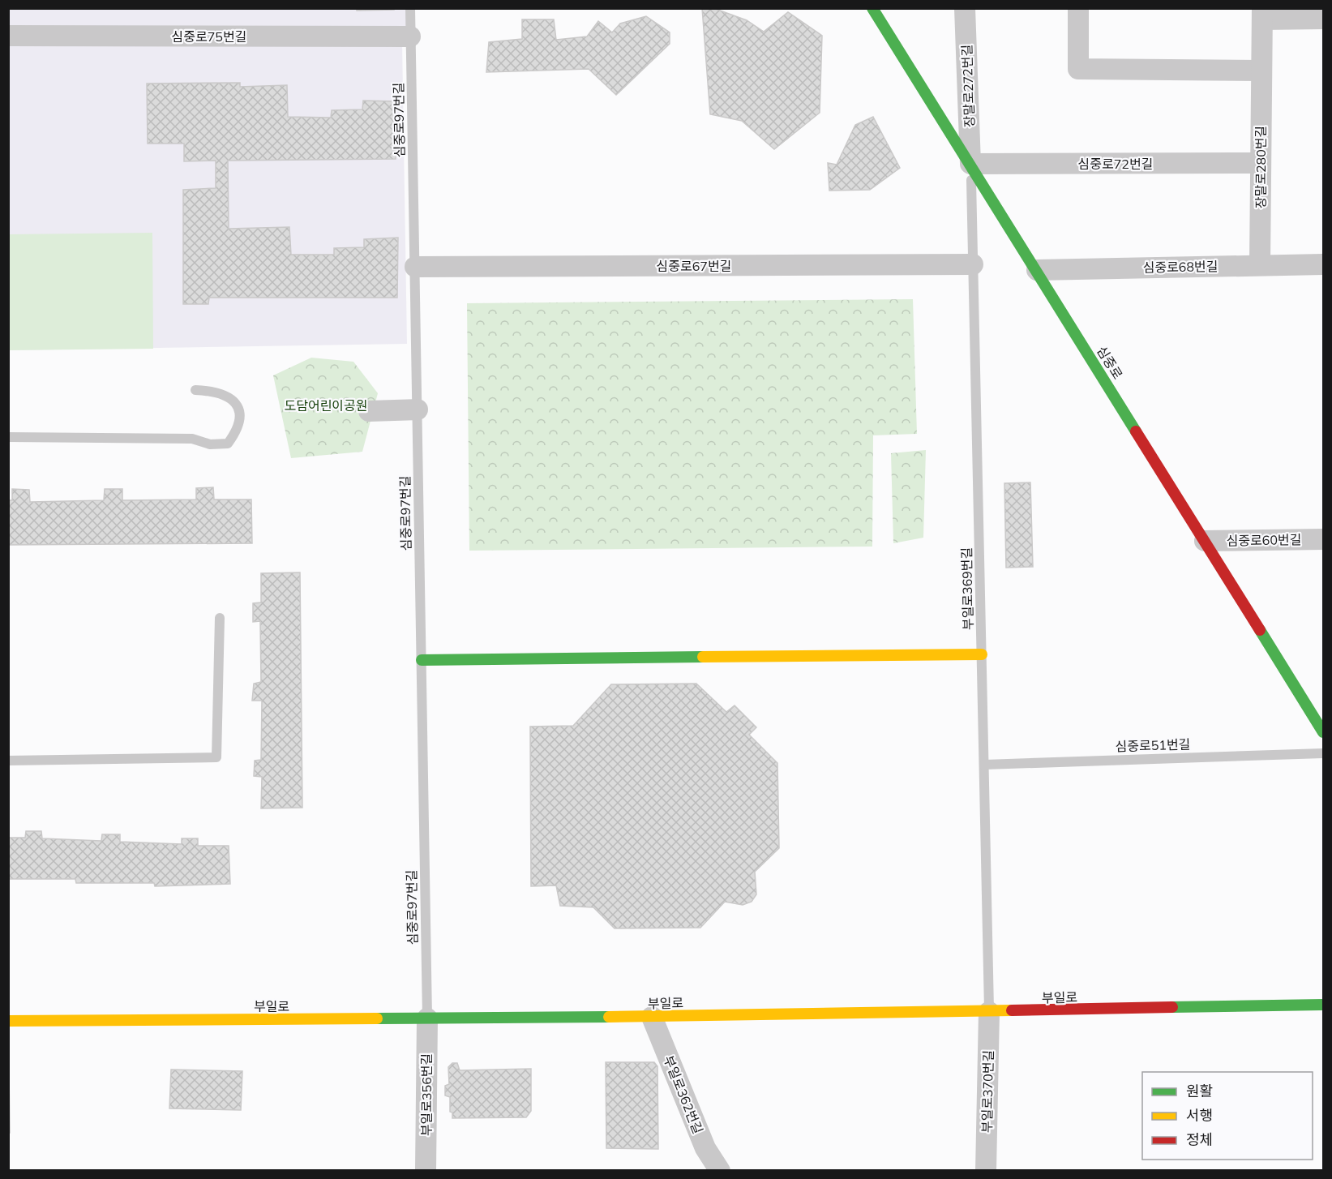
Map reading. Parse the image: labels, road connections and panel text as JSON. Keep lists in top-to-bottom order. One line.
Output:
{"streets":{"street":["심중로75번길","장말로272번길","심중로72번길","장말로280번길","심중로67번길","심중로68번길","심중로","심중로60번길","부일로","부일로370번길","부일로356번길","부일로362번길"],"lane":["심중로97번길","부일로369번길","심중로51번길"]},"crossings":[["심중로75번길","심중로97번길"],["장말로272번길","심중로72번길"],["장말로272번길","심중로"],["장말로272번길","부일로369번길"],["심중로97번길","심중로67번길"],["심중로97번길","부일로"],["심중로97번길","부일로356번길"],["심중로72번길","장말로280번길"],["심중로72번길","심중로"],["심중로72번길","부일로369번길"],["장말로280번길","심중로68번길"],["심중로67번길","부일로369번길"],["심중로68번길","심중로"],["심중로","심중로60번길"],["심중로","부일로369번길"],["부일로369번길","심중로51번길"],["부일로369번길","부일로"],["부일로369번길","부일로370번길"],["부일로","부일로370번길"],["부일로","부일로356번길"],["부일로","부일로362번길"]],"parks":["도담어린이공원"],"legend":["원활","서행","정체"]}
